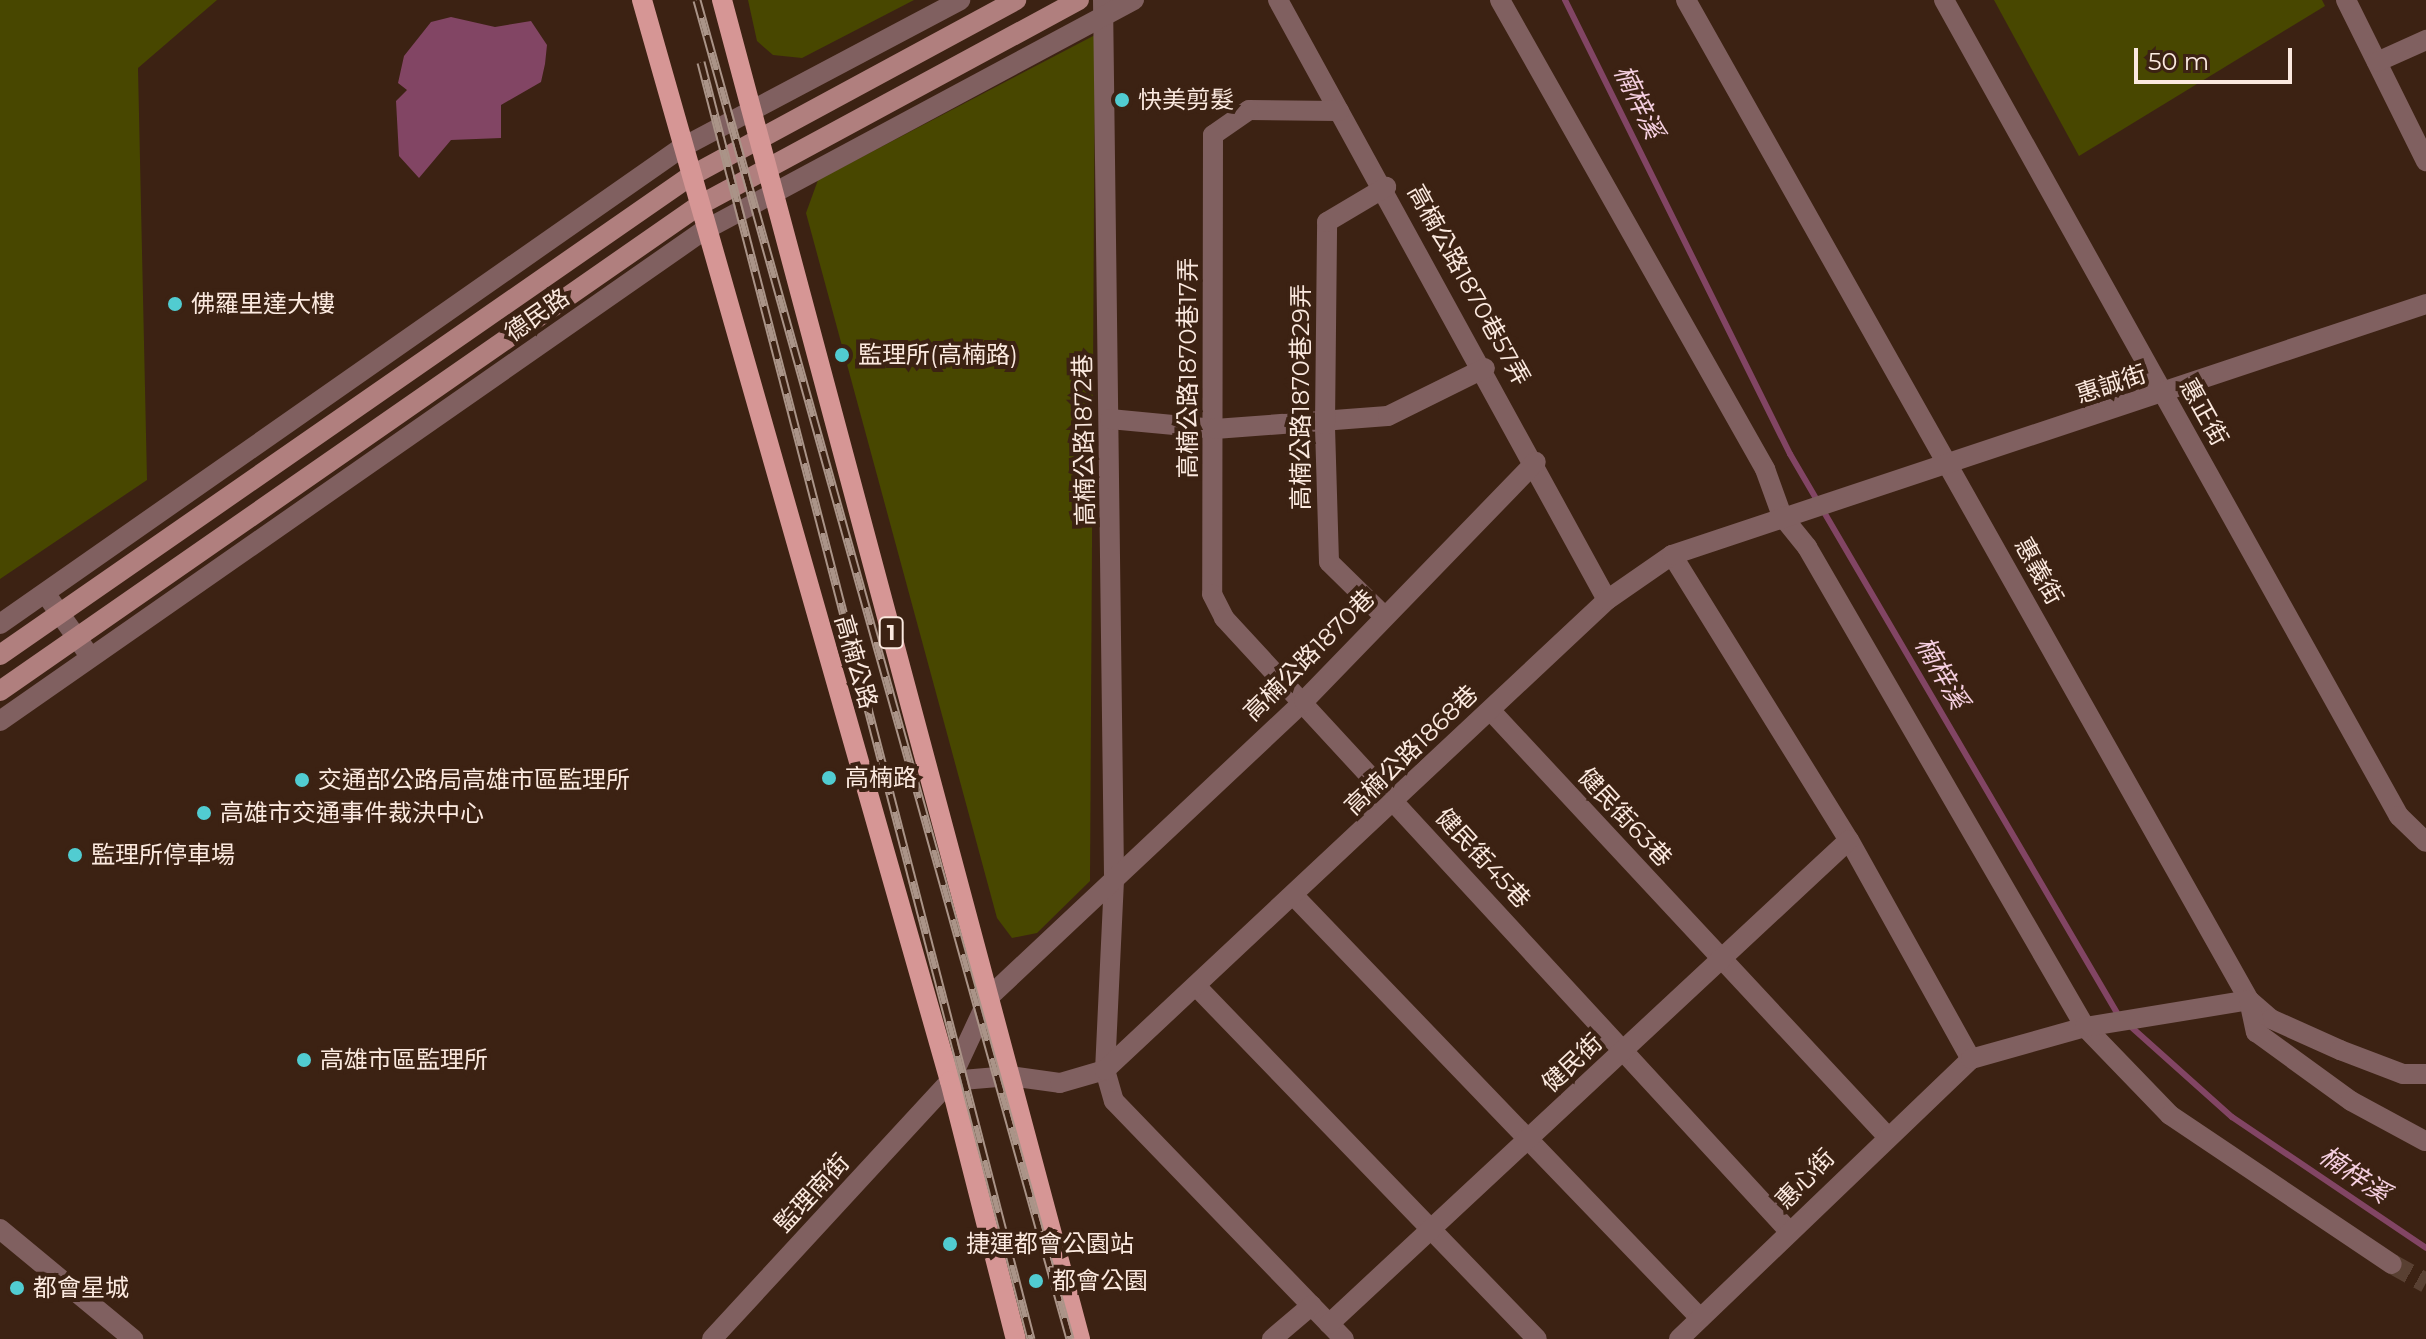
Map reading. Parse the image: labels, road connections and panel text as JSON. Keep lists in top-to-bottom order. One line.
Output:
{"streets":{"main road":["1","高楠公路"],"street":["高楠公路1870巷57弄","德民路","高楠公路1870巷17弄","惠誠街","高楠公路1870巷29弄","惠正街","高楠公路1872巷","惠義街","高楠公路1870巷","高楠公路1868巷","健民街63巷","健民街45巷","健民街","惠心街","監理南街"]},"crossings":[["高楠公路1870巷57弄","高楠公路1870巷17弄"],["高楠公路1870巷57弄","高楠公路1870巷29弄"],["高楠公路1870巷57弄","高楠公路1870巷"],["高楠公路1870巷57弄","高楠公路1868巷"],["德民路","高楠公路1872巷"],["德民路","高楠公路"],["高楠公路1870巷17弄","高楠公路1870巷"],["高楠公路1870巷17弄","健民街45巷"],["惠誠街","惠正街"],["惠誠街","惠義街"],["惠誠街","高楠公路1868巷"],["高楠公路1870巷29弄","高楠公路1870巷"],["高楠公路1872巷","高楠公路1870巷"],["高楠公路1872巷","高楠公路1868巷"],["高楠公路1870巷","高楠公路"],["高楠公路1870巷","健民街45巷"],["高楠公路1870巷","監理南街"],["高楠公路","監理南街"],["高楠公路1868巷","健民街63巷"],["高楠公路1868巷","健民街45巷"],["健民街63巷","健民街"],["健民街63巷","惠心街"],["健民街45巷","健民街"],["健民街45巷","惠心街"]],"water":["楠梓溪"],"places":["快美剪髮","佛羅里達大樓","監理所(高楠路)","高楠路","交通部公路局高雄市區監理所","高雄市交通事件裁決中心","監理所停車場","高雄市區監理所","捷運都會公園站","都會公園","都會星城"],"scale_bar":"50 m"}
